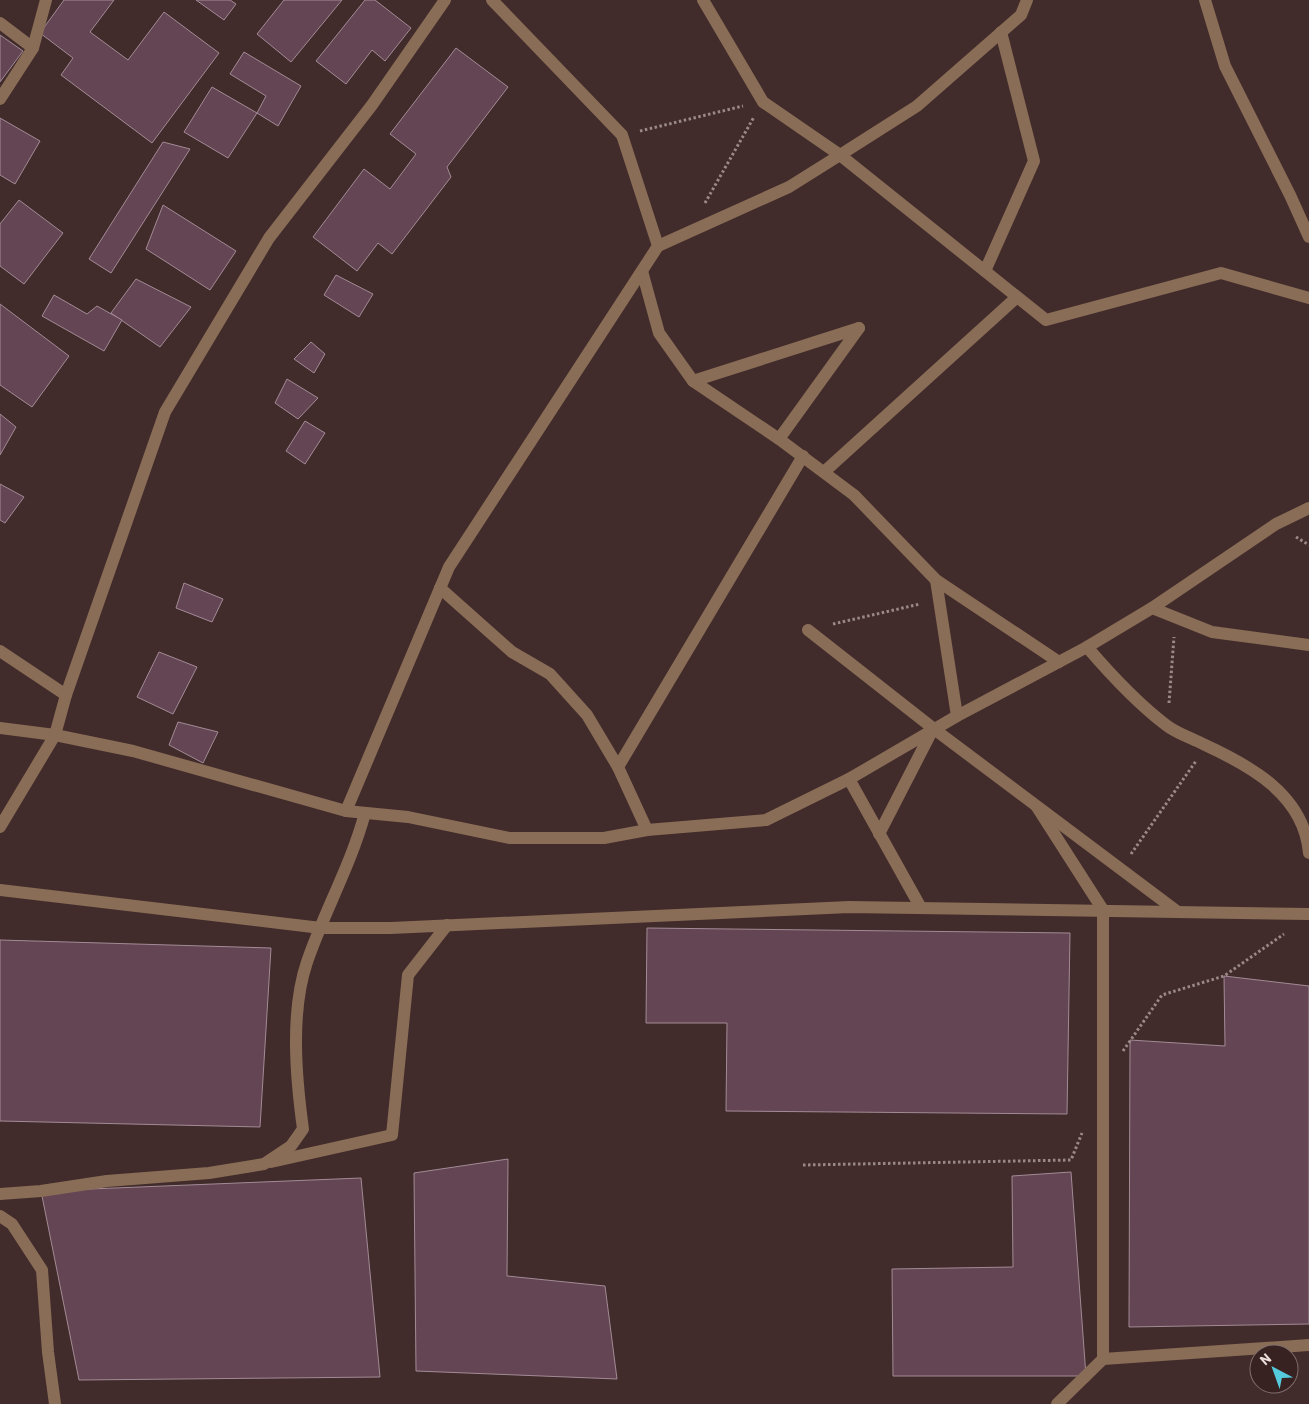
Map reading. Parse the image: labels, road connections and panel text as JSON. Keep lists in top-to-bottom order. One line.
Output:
{"north":"top left"}
